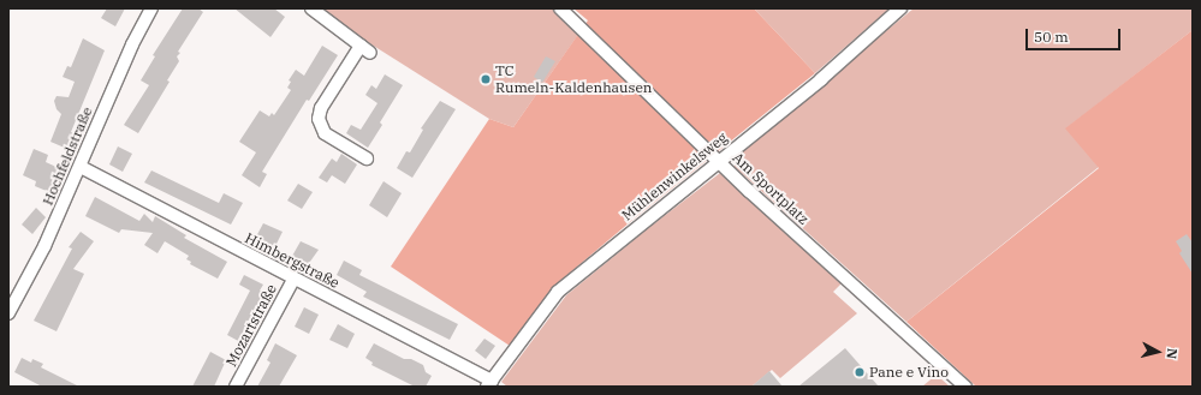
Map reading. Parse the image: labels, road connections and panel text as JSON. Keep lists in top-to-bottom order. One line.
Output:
{"streets":{"street":["Hochfeldstraße","Mühlenwinkelsweg","Am Sportplatz","Himbergstraße","Mozartstraße"]},"crossings":[["Hochfeldstraße","Himbergstraße"],["Mühlenwinkelsweg","Am Sportplatz"],["Mühlenwinkelsweg","Himbergstraße"],["Himbergstraße","Mozartstraße"]],"places":["TC Rumeln-Kaldenhausen","Pane e Vino"],"scale_bar":"50 m","north":"right"}
